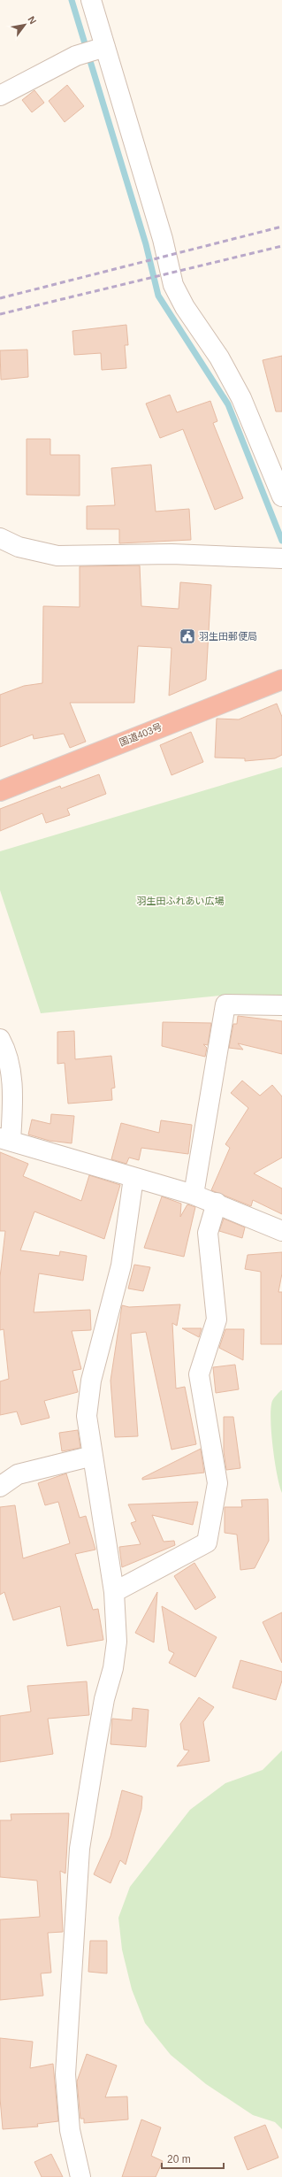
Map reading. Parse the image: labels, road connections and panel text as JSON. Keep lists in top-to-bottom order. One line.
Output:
{"streets":{"highway":["国道403号"]},"parks":["羽生田ふれあい広場"],"places":{"public building":["羽生田郵便局"]},"scale_bar":"20 m","north":"top right"}
